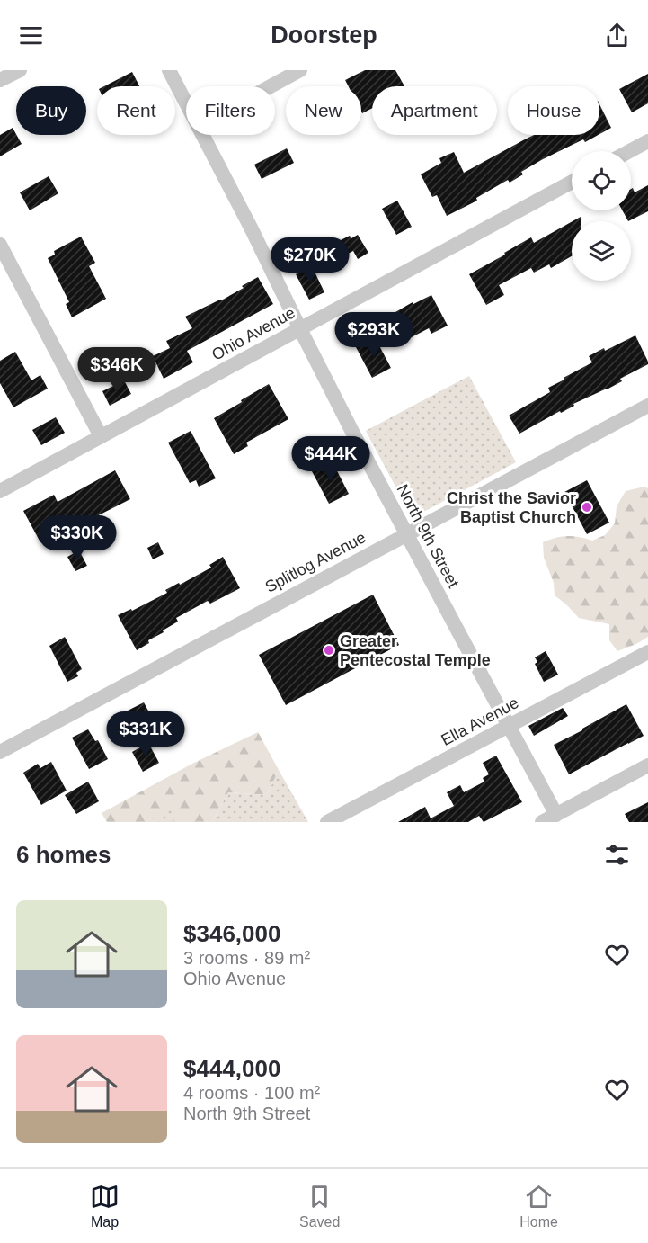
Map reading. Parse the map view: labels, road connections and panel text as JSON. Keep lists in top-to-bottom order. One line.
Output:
{"streets":{"street":["Ohio Avenue","North 9th Street","Splitlog Avenue","Ella Avenue"]},"crossings":[["Ohio Avenue","North 9th Street"],["North 9th Street","Splitlog Avenue"],["North 9th Street","Ella Avenue"]],"places":["Christ the Savior Baptist Church","Greater Pentecostal Temple"],"page":{"header":"Doorstep","chip":["Buy","Rent","Filters","New","Apartment","House"],"price":["$270K","$293K","$346K","$444K","$330K","$331K"],"heading":"6 homes","list":[{"name":"$346,000","note":"3 rooms · 89 m² · Ohio Avenue"},{"name":"$444,000","note":"4 rooms · 100 m² · North 9th Street"}],"tabs":["Map","Saved","Home"]}}
